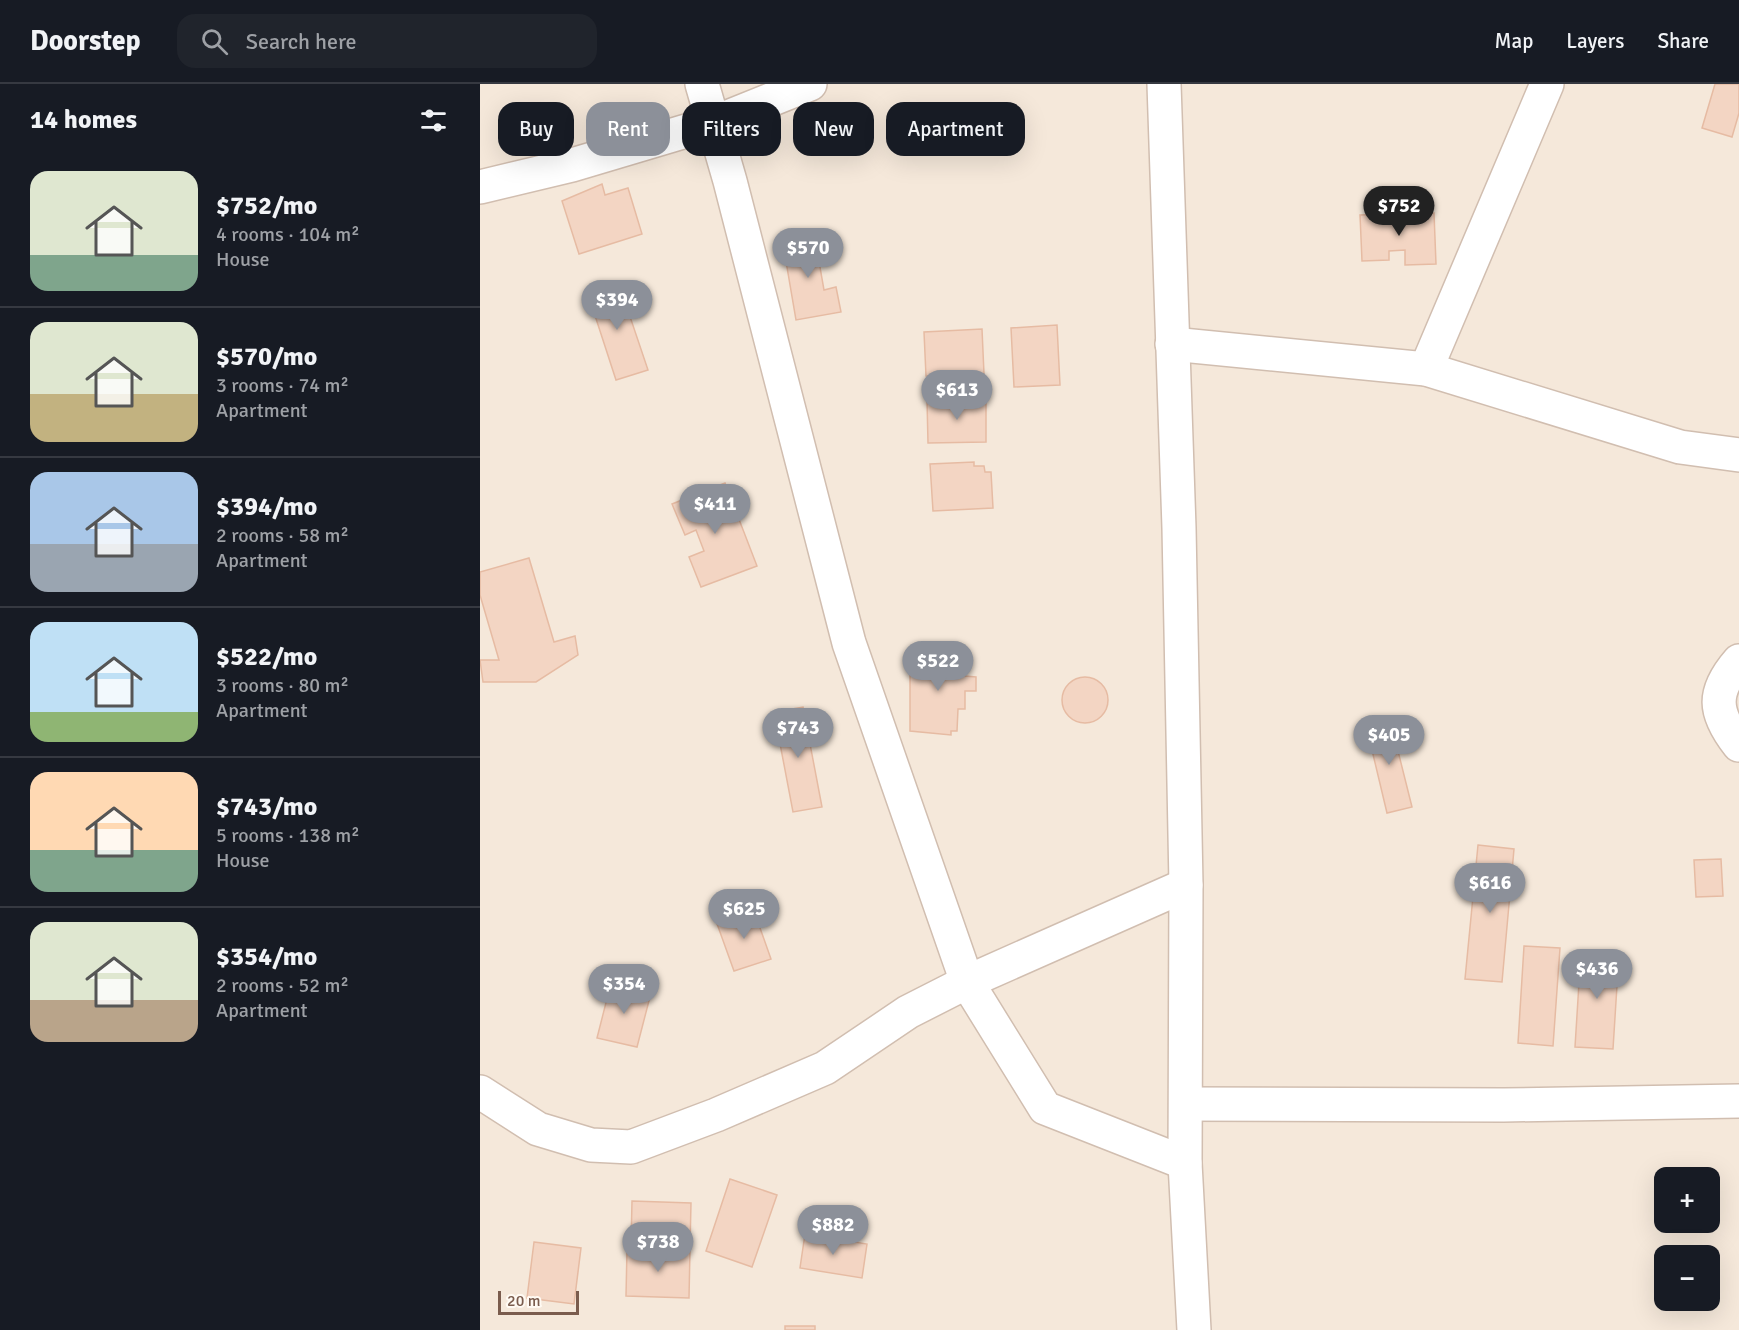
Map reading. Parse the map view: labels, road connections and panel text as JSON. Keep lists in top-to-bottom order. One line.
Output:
{"scale_bar":"20 m","page":{"header":"Doorstep","search":"Search here","nav":["Map","Layers","Share"],"heading":"14 homes","chip":["Buy","Rent","Filters","New","Apartment"],"list":[{"name":"$752/mo","note":"4 rooms · 104 m² · House"},{"name":"$570/mo","note":"3 rooms · 74 m² · Apartment"},{"name":"$394/mo","note":"2 rooms · 58 m² · Apartment"},{"name":"$522/mo","note":"3 rooms · 80 m² · Apartment"},{"name":"$743/mo","note":"5 rooms · 138 m² · House"},{"name":"$354/mo","note":"2 rooms · 52 m² · Apartment"}],"price":["$752","$570","$394","$613","$411","$522","$743","$405","$616","$625","$436","$354","$882","$738"],"map_buttons":["+","−"],"scale":"20 m"}}
